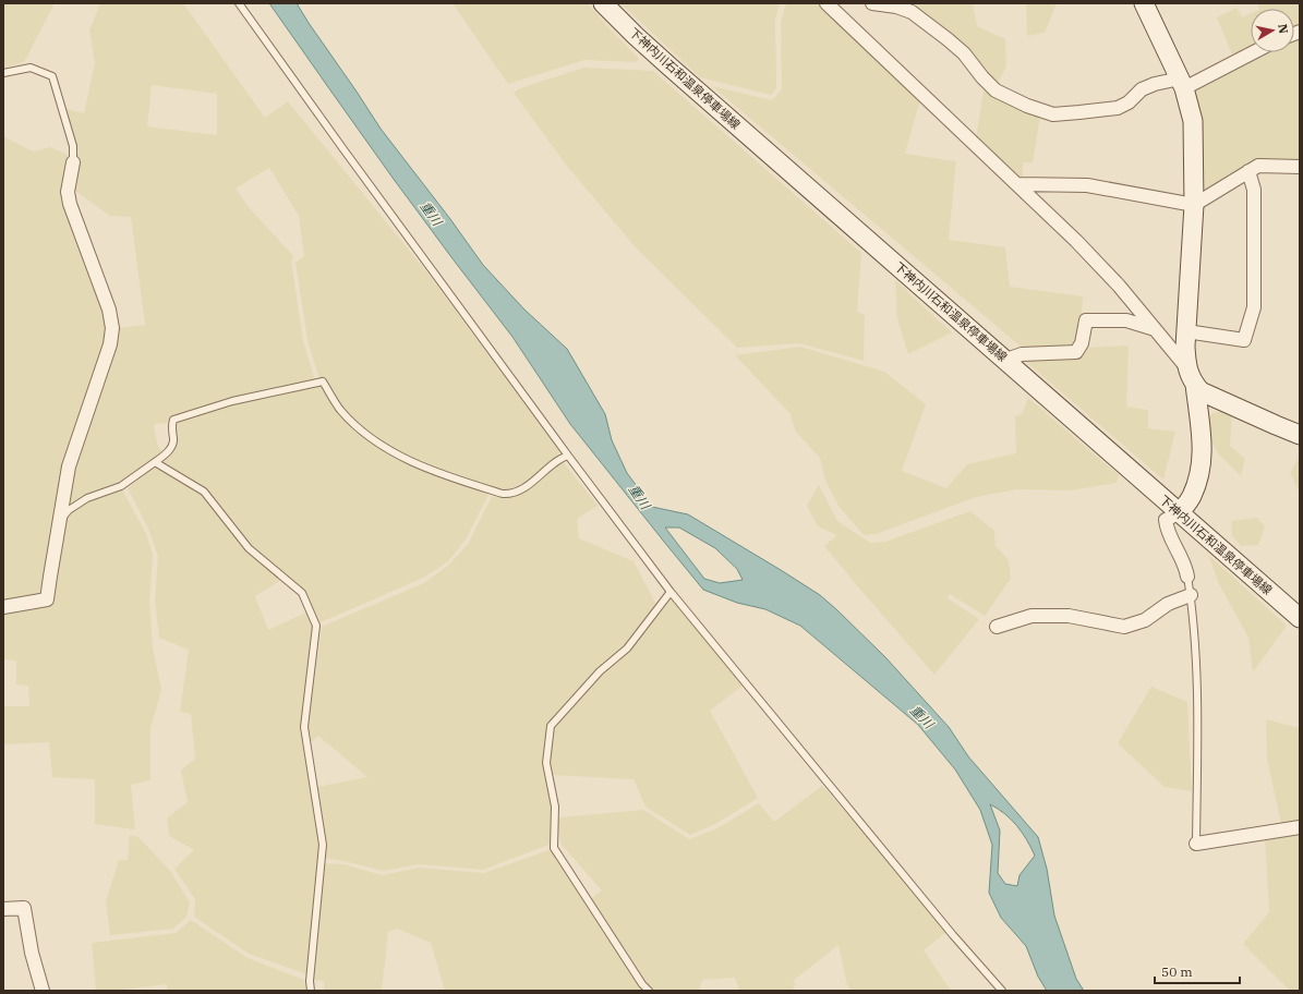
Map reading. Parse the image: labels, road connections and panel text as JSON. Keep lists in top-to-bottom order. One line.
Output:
{"streets":{"main road":["下神内川石和温泉停車場線"]},"water":["重川"],"scale_bar":"50 m","north":"right"}
